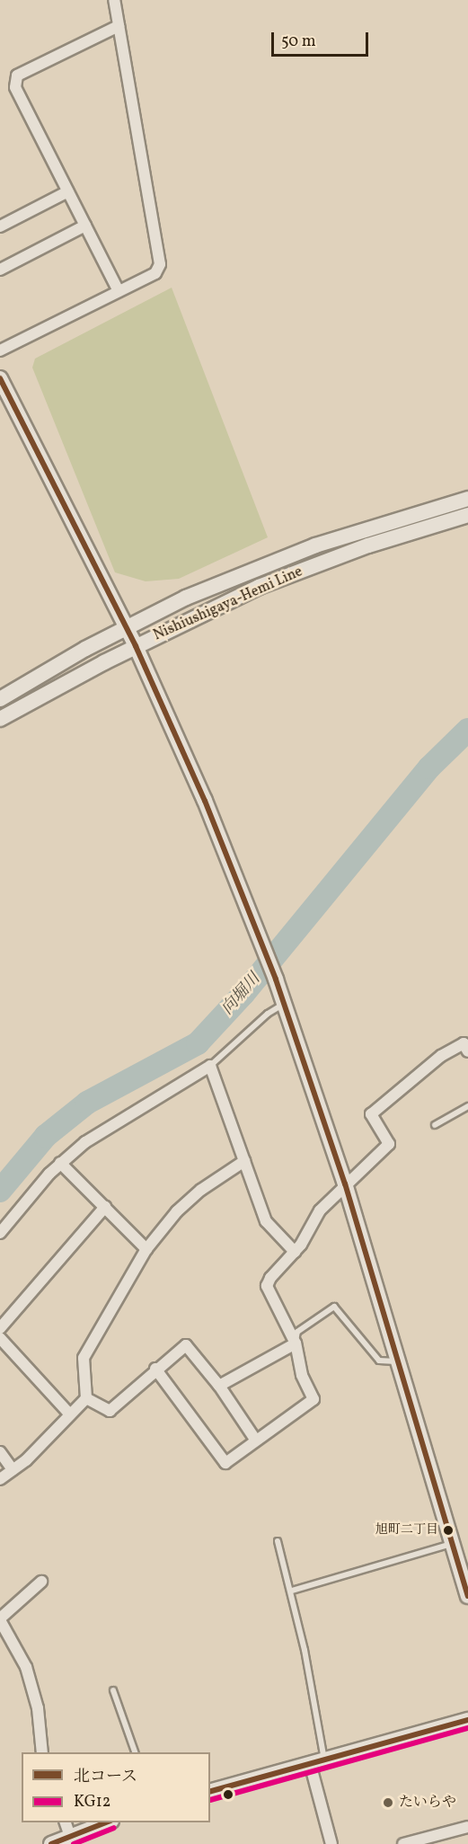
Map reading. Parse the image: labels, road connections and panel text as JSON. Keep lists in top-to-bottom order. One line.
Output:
{"streets":{"street":["Nishiushigaya-Hemi Line"]},"water":["向堀川"],"places":["旭町二丁目","たいらや"],"lines":["transit line 北コース","transit line KG12"],"legend":["北コース","KG12"],"scale_bar":"50 m"}
